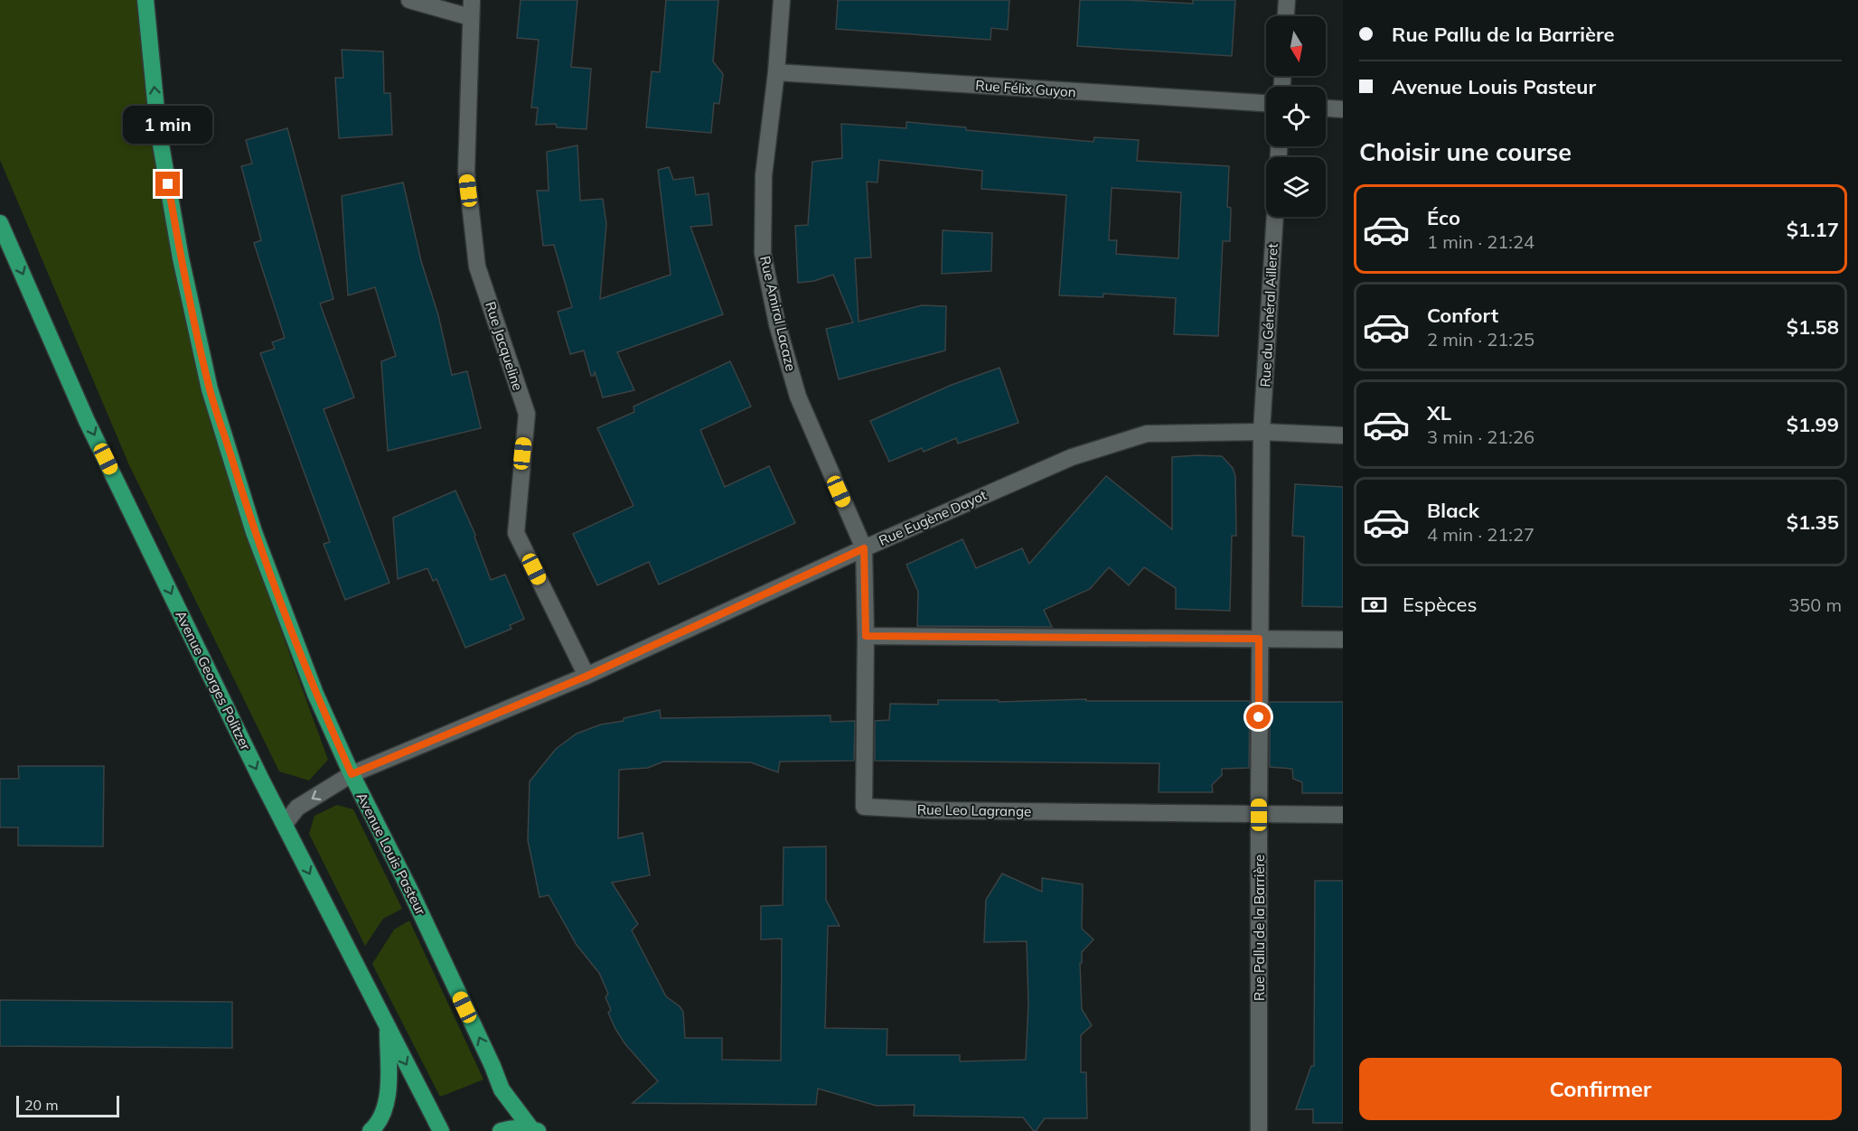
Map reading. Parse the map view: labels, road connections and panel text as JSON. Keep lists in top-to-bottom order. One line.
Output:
{"streets":{"main road":["Avenue Georges Politzer","Avenue Louis Pasteur"],"street":["Rue Félix Guyon","Rue Amiral Lacaze","Rue du Général Ailleret","Rue Jacqueline","Rue Eugène Dayot","Rue Leo Lagrange","Rue Pallu de la Barrière"]},"crossings":[["Rue Félix Guyon","Rue Amiral Lacaze"],["Rue Amiral Lacaze","Rue Eugène Dayot"],["Rue Amiral Lacaze","Rue Leo Lagrange"],["Rue du Général Ailleret","Rue Eugène Dayot"],["Rue du Général Ailleret","Rue Pallu de la Barrière"],["Rue Jacqueline","Rue Eugène Dayot"],["Rue Eugène Dayot","Avenue Georges Politzer"],["Rue Eugène Dayot","Rue Leo Lagrange"],["Rue Eugène Dayot","Avenue Louis Pasteur"],["Rue Eugène Dayot","Rue Pallu de la Barrière"],["Rue Leo Lagrange","Rue Pallu de la Barrière"]],"one_way":["Avenue Georges Politzer","Avenue Louis Pasteur"],"scale_bar":"20 m","north":"bottom","page":{"banner":["Rue Pallu de la Barrière","Avenue Louis Pasteur"],"bubble":"1 min","heading":"Choisir une course","list":[{"name":"Éco","note":"1 min · 21:24","value":"$1.17"},{"name":"Confort","note":"2 min · 21:25","value":"$1.58"},{"name":"XL","note":"3 min · 21:26","value":"$1.99"},{"name":"Black","note":"4 min · 21:27","value":"$1.35"}],"pay":["Espèces","350 m"],"buttons":"Confirmer","scale":"20 m"}}
